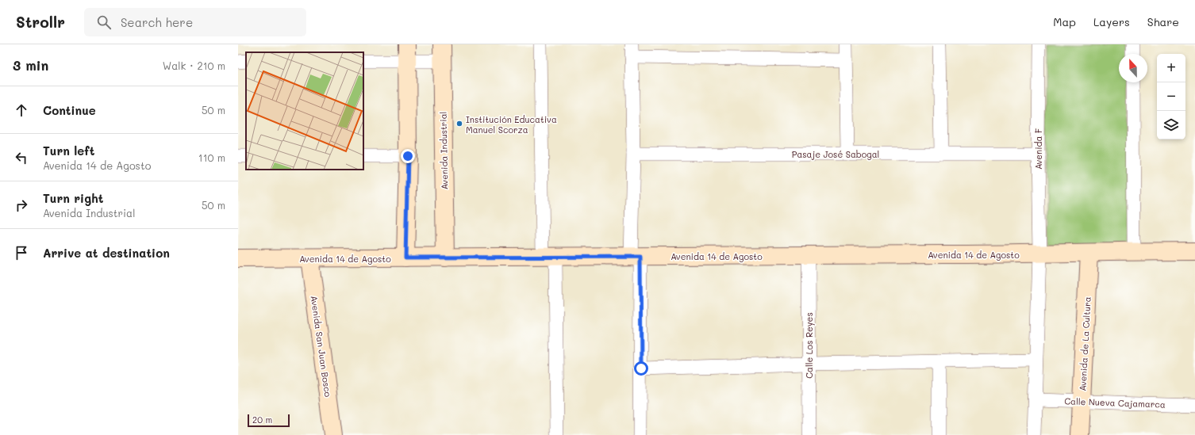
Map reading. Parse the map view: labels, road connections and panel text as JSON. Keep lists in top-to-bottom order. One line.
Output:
{"streets":{"street":["Avenida F","Avenida Industrial","Pasaje José Sabogal","Avenida 14 de Agosto","Avenida de La Cultura","Calle Los Reyes","Avenida San Juan Bosco","Calle Nueva Cajamarca"]},"crossings":[["Avenida F","Pasaje José Sabogal"],["Avenida F","Avenida 14 de Agosto"],["Avenida F","Calle Nueva Cajamarca"],["Avenida Industrial","Avenida 14 de Agosto"],["Avenida 14 de Agosto","Avenida de La Cultura"],["Avenida 14 de Agosto","Calle Los Reyes"],["Avenida 14 de Agosto","Avenida San Juan Bosco"],["Avenida de La Cultura","Calle Nueva Cajamarca"]],"places":["Institución Educativa Manuel Scorza"],"scale_bar":"20 m","north":"top","page":{"header":"Strollr","search":"Search here","nav":["Map","Layers","Share"],"heading":["3 min","Walk · 210 m"],"map_buttons":["+","−"],"list":[["Continue","50 m"],["Turn left","Avenida 14 de Agosto","110 m"],["Turn right","Avenida Industrial","50 m"],"Arrive at destination"],"scale":"20 m"}}
